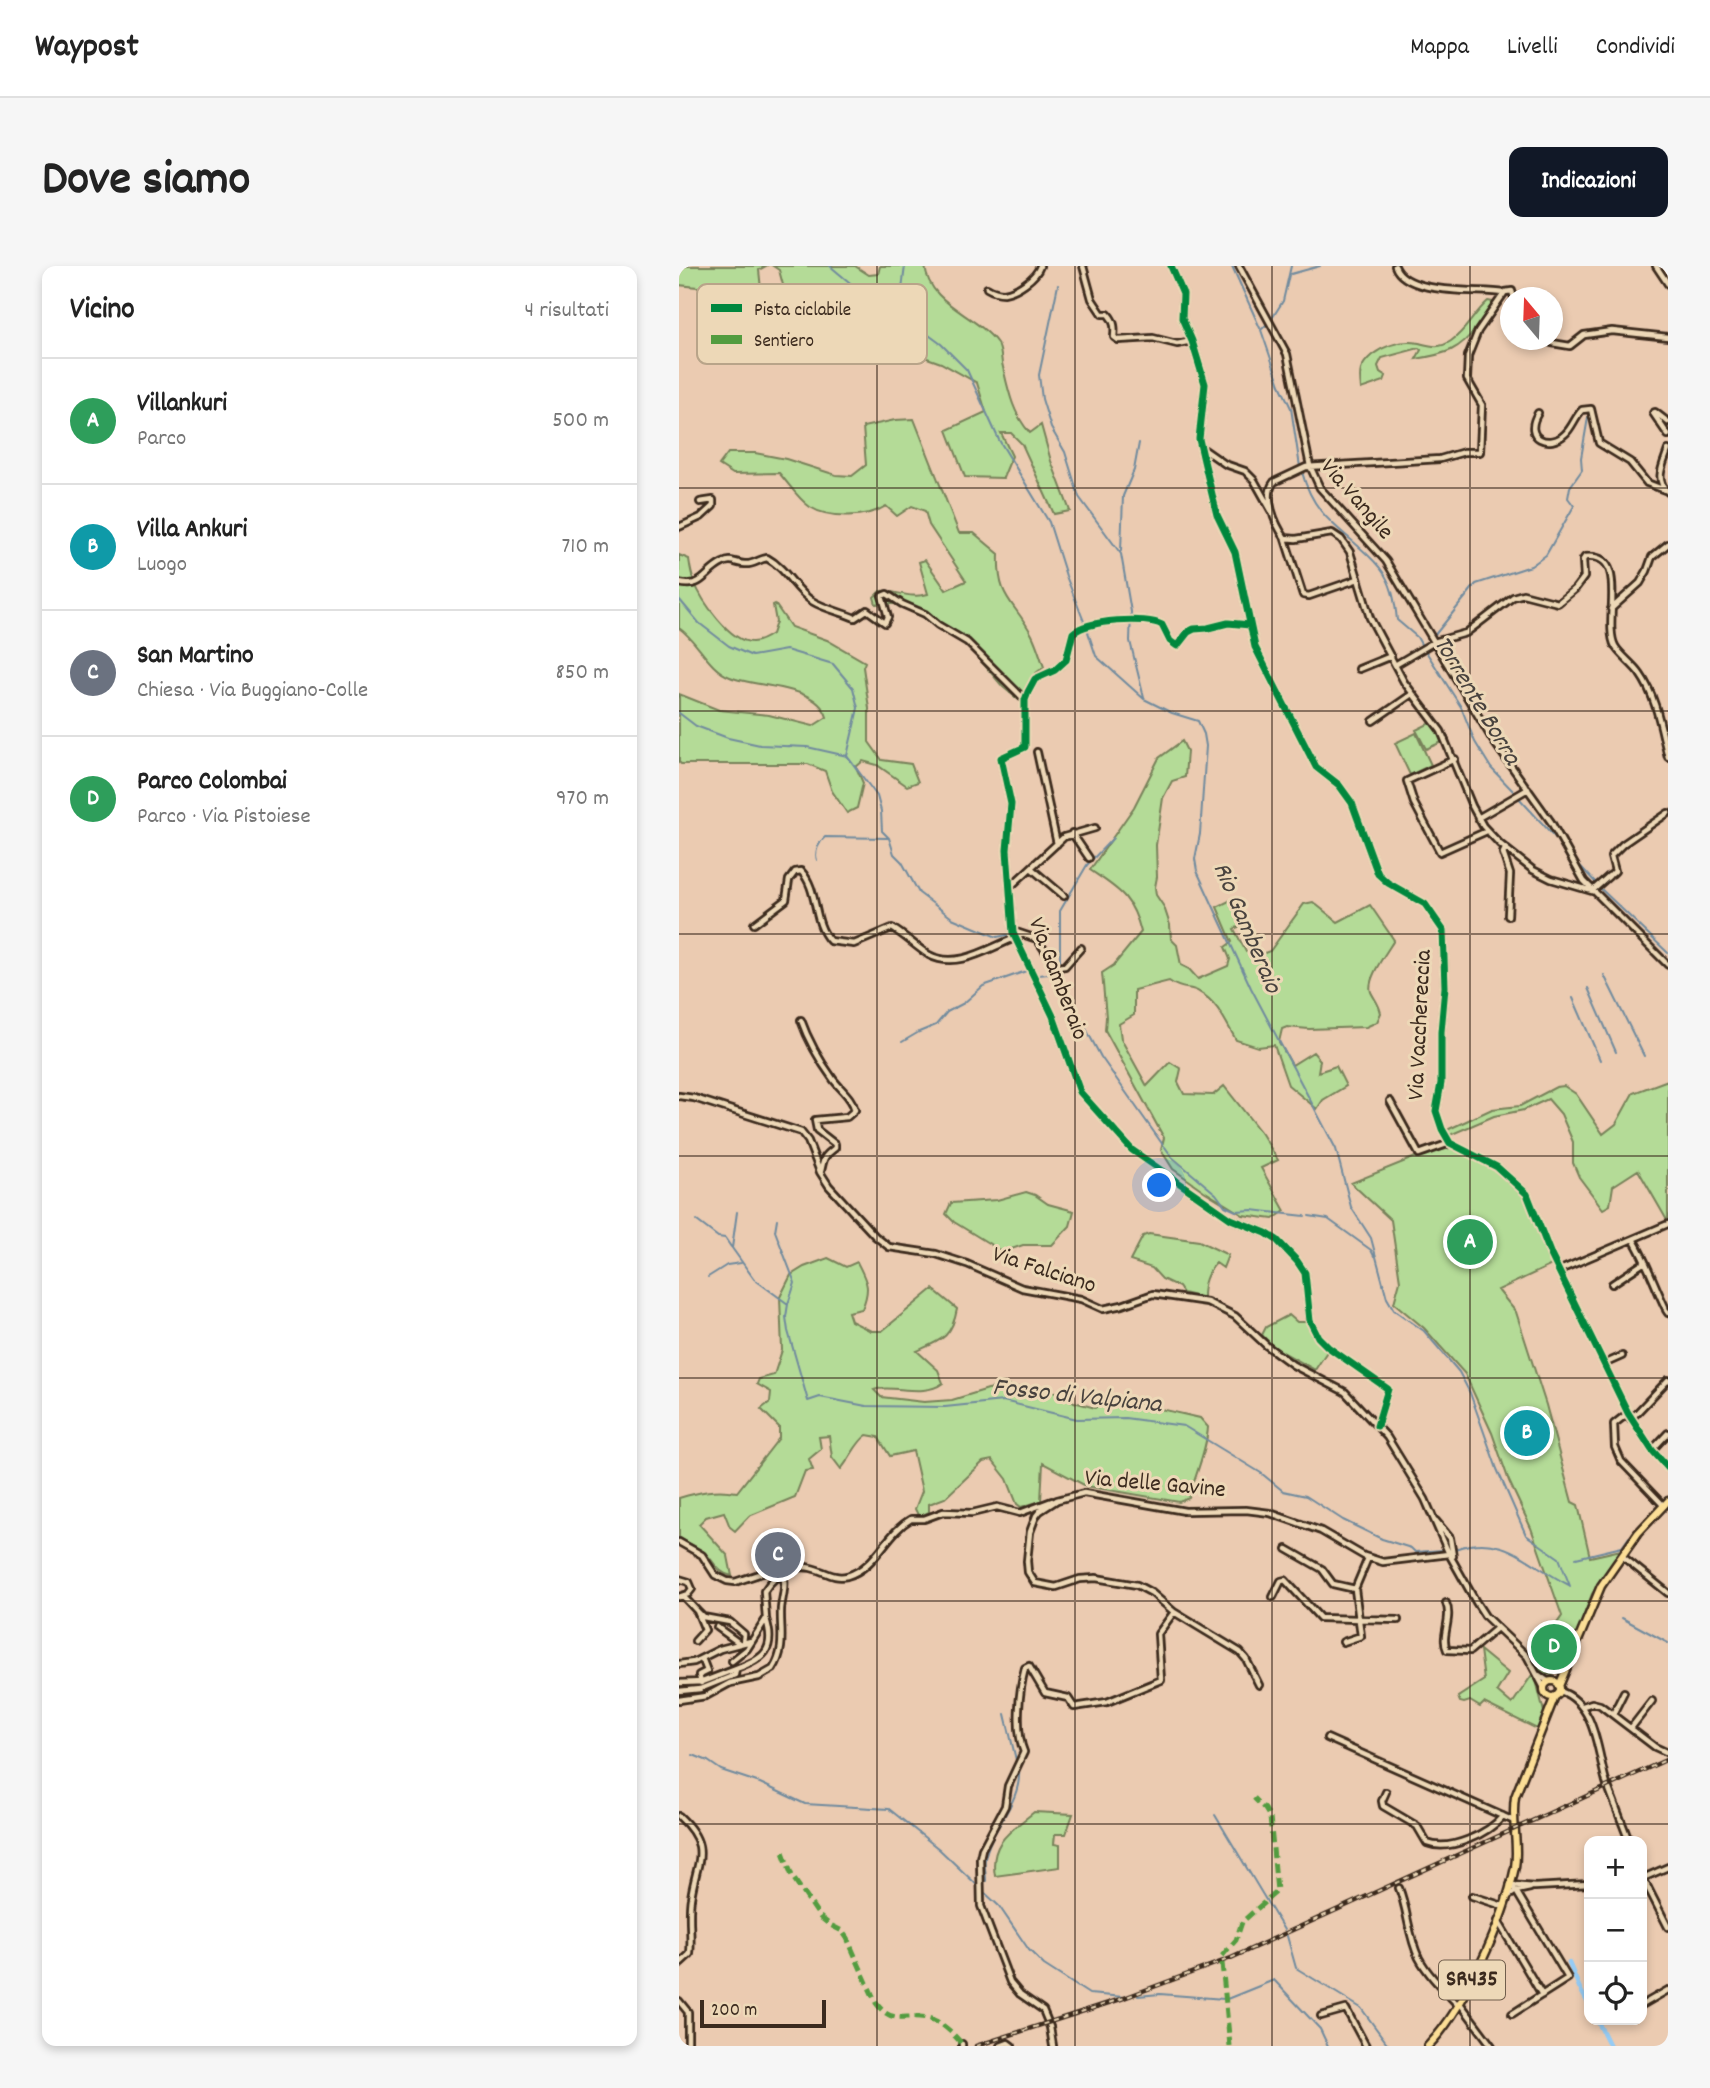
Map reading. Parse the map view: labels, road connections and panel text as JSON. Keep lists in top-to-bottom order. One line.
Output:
{"streets":{"main road":["SR435"],"street":["Via Vangile","Via Gamberaio","Via Vacchereccia","Via Falciano","Via delle Gavine"]},"crossings":[["Via Gamberaio","Via Falciano"],["Via Falciano","Via delle Gavine"],["Via Falciano","SR435"]],"water":["Torrente Borra","Rio Gamberaio","Fosso di Valpiana"],"legend":["Pista ciclabile","Sentiero"],"scale_bar":"200 m","north":"top","page":{"header":"Waypost","nav":["Mappa","Livelli","Condividi"],"title":"Dove siamo","buttons":"Indicazioni","heading":["Vicino","4 risultati"],"list":[{"mark":"A","name":"Villankuri","note":"Parco","value":"500 m"},{"mark":"B","name":"Villa Ankuri","note":"Luogo","value":"710 m"},{"mark":"C","name":"San Martino","note":"Chiesa · Via Buggiano-Colle","value":"850 m"},{"mark":"D","name":"Parco Colombai","note":"Parco · Via Pistoiese","value":"970 m"}],"pins":["A","B","C","D"],"map_buttons":["+","−"],"scale":"200 m"}}
